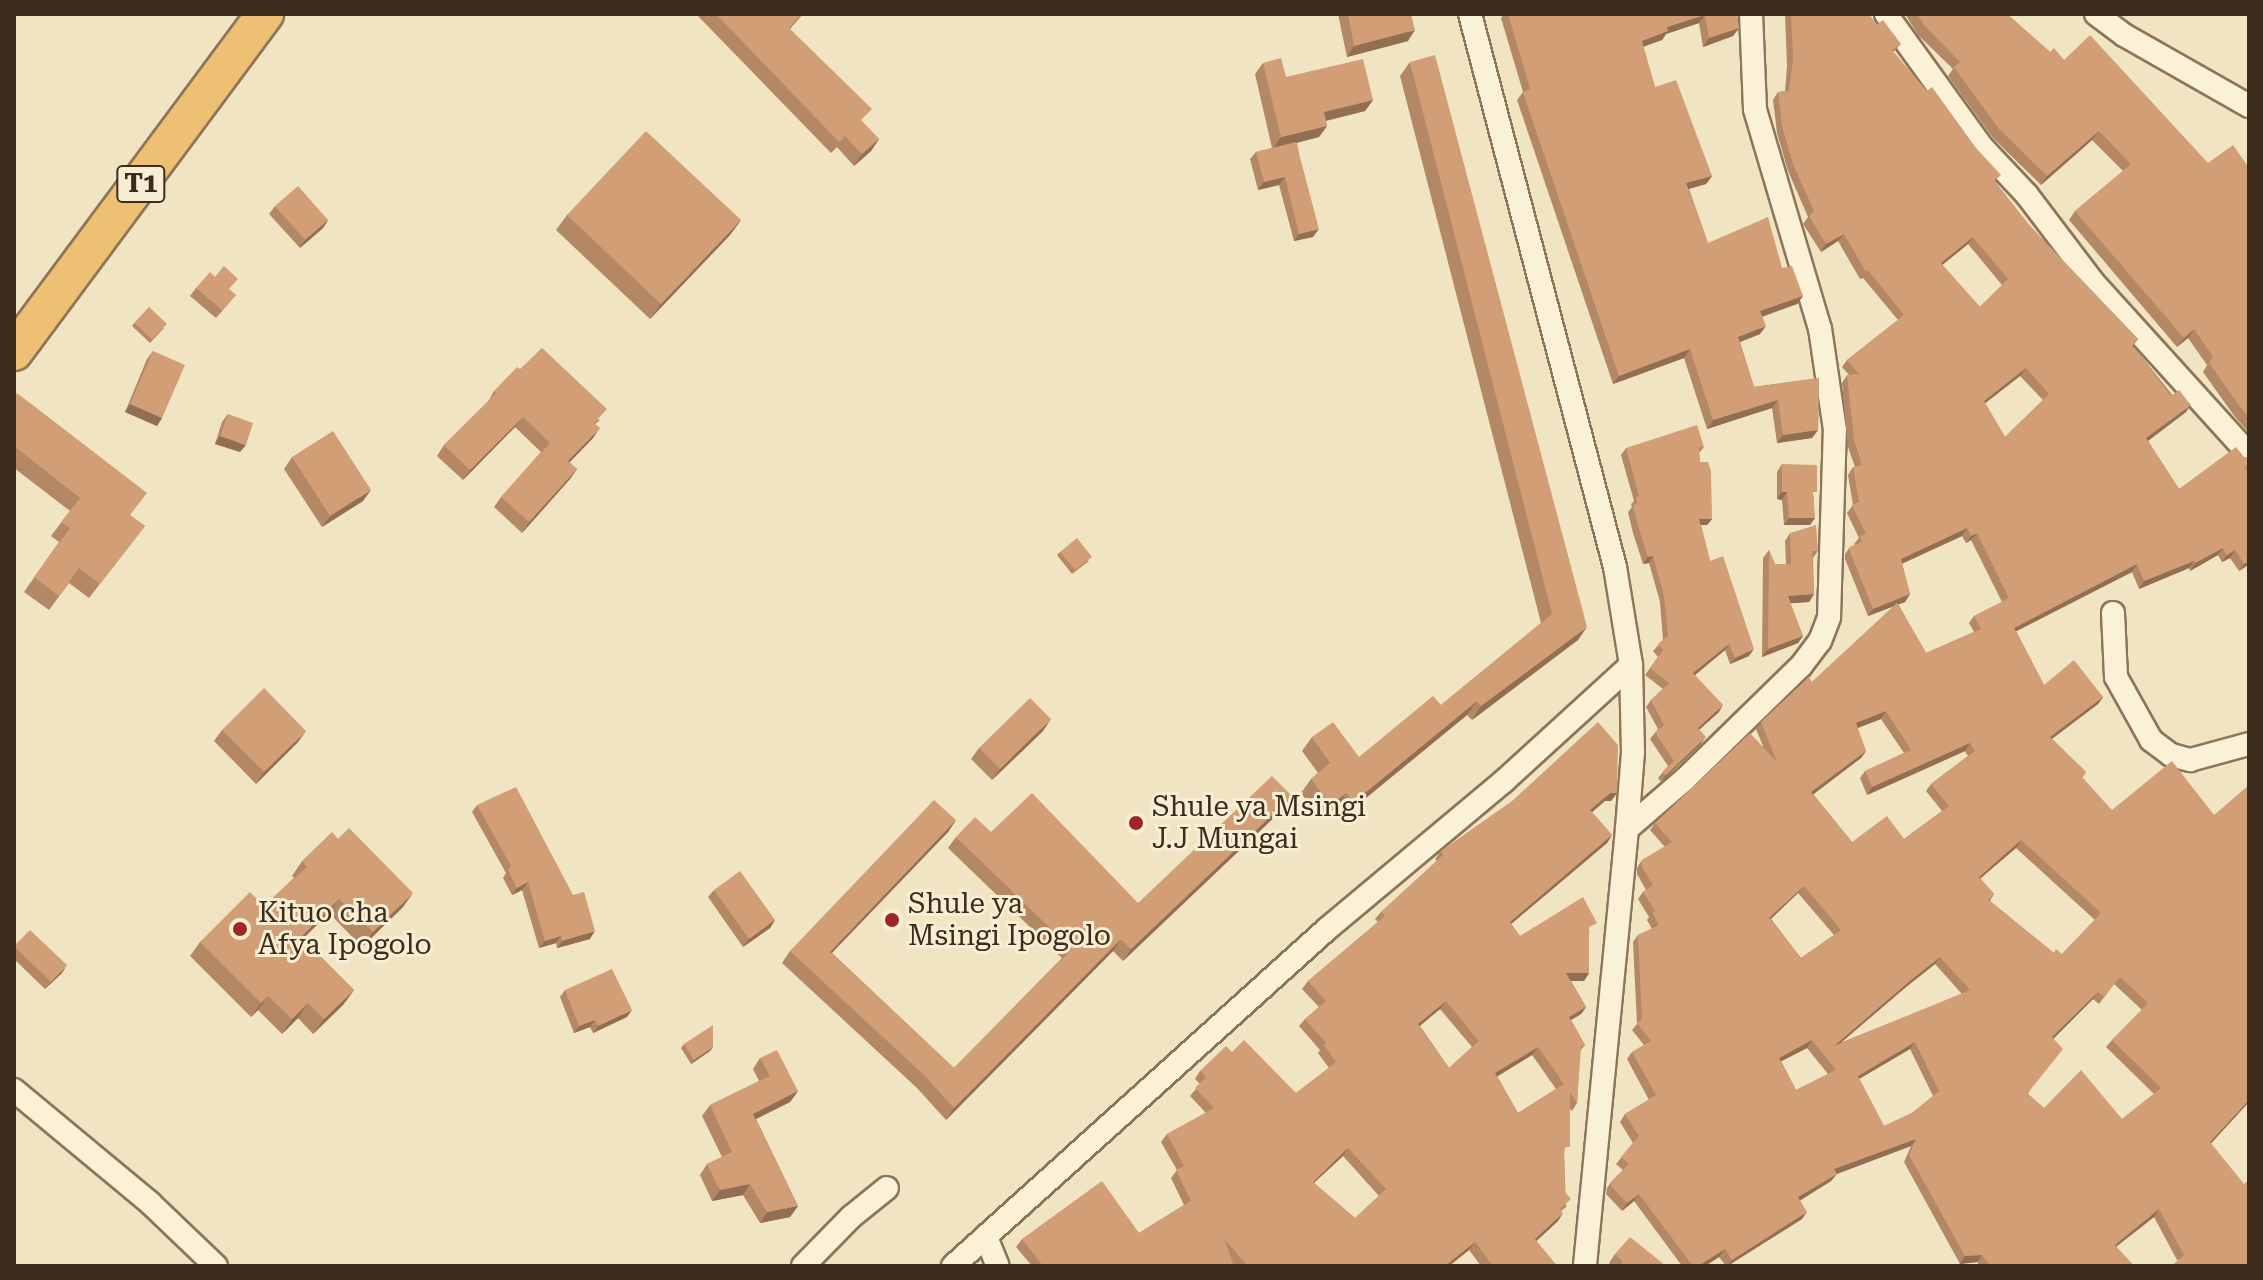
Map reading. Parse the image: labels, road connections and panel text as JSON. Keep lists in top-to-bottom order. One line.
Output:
{"streets":{"highway":["T1"]},"places":["Shule ya Msingi J.J Mungai","Shule ya Msingi Ipogolo","Kituo cha Afya Ipogolo"]}
